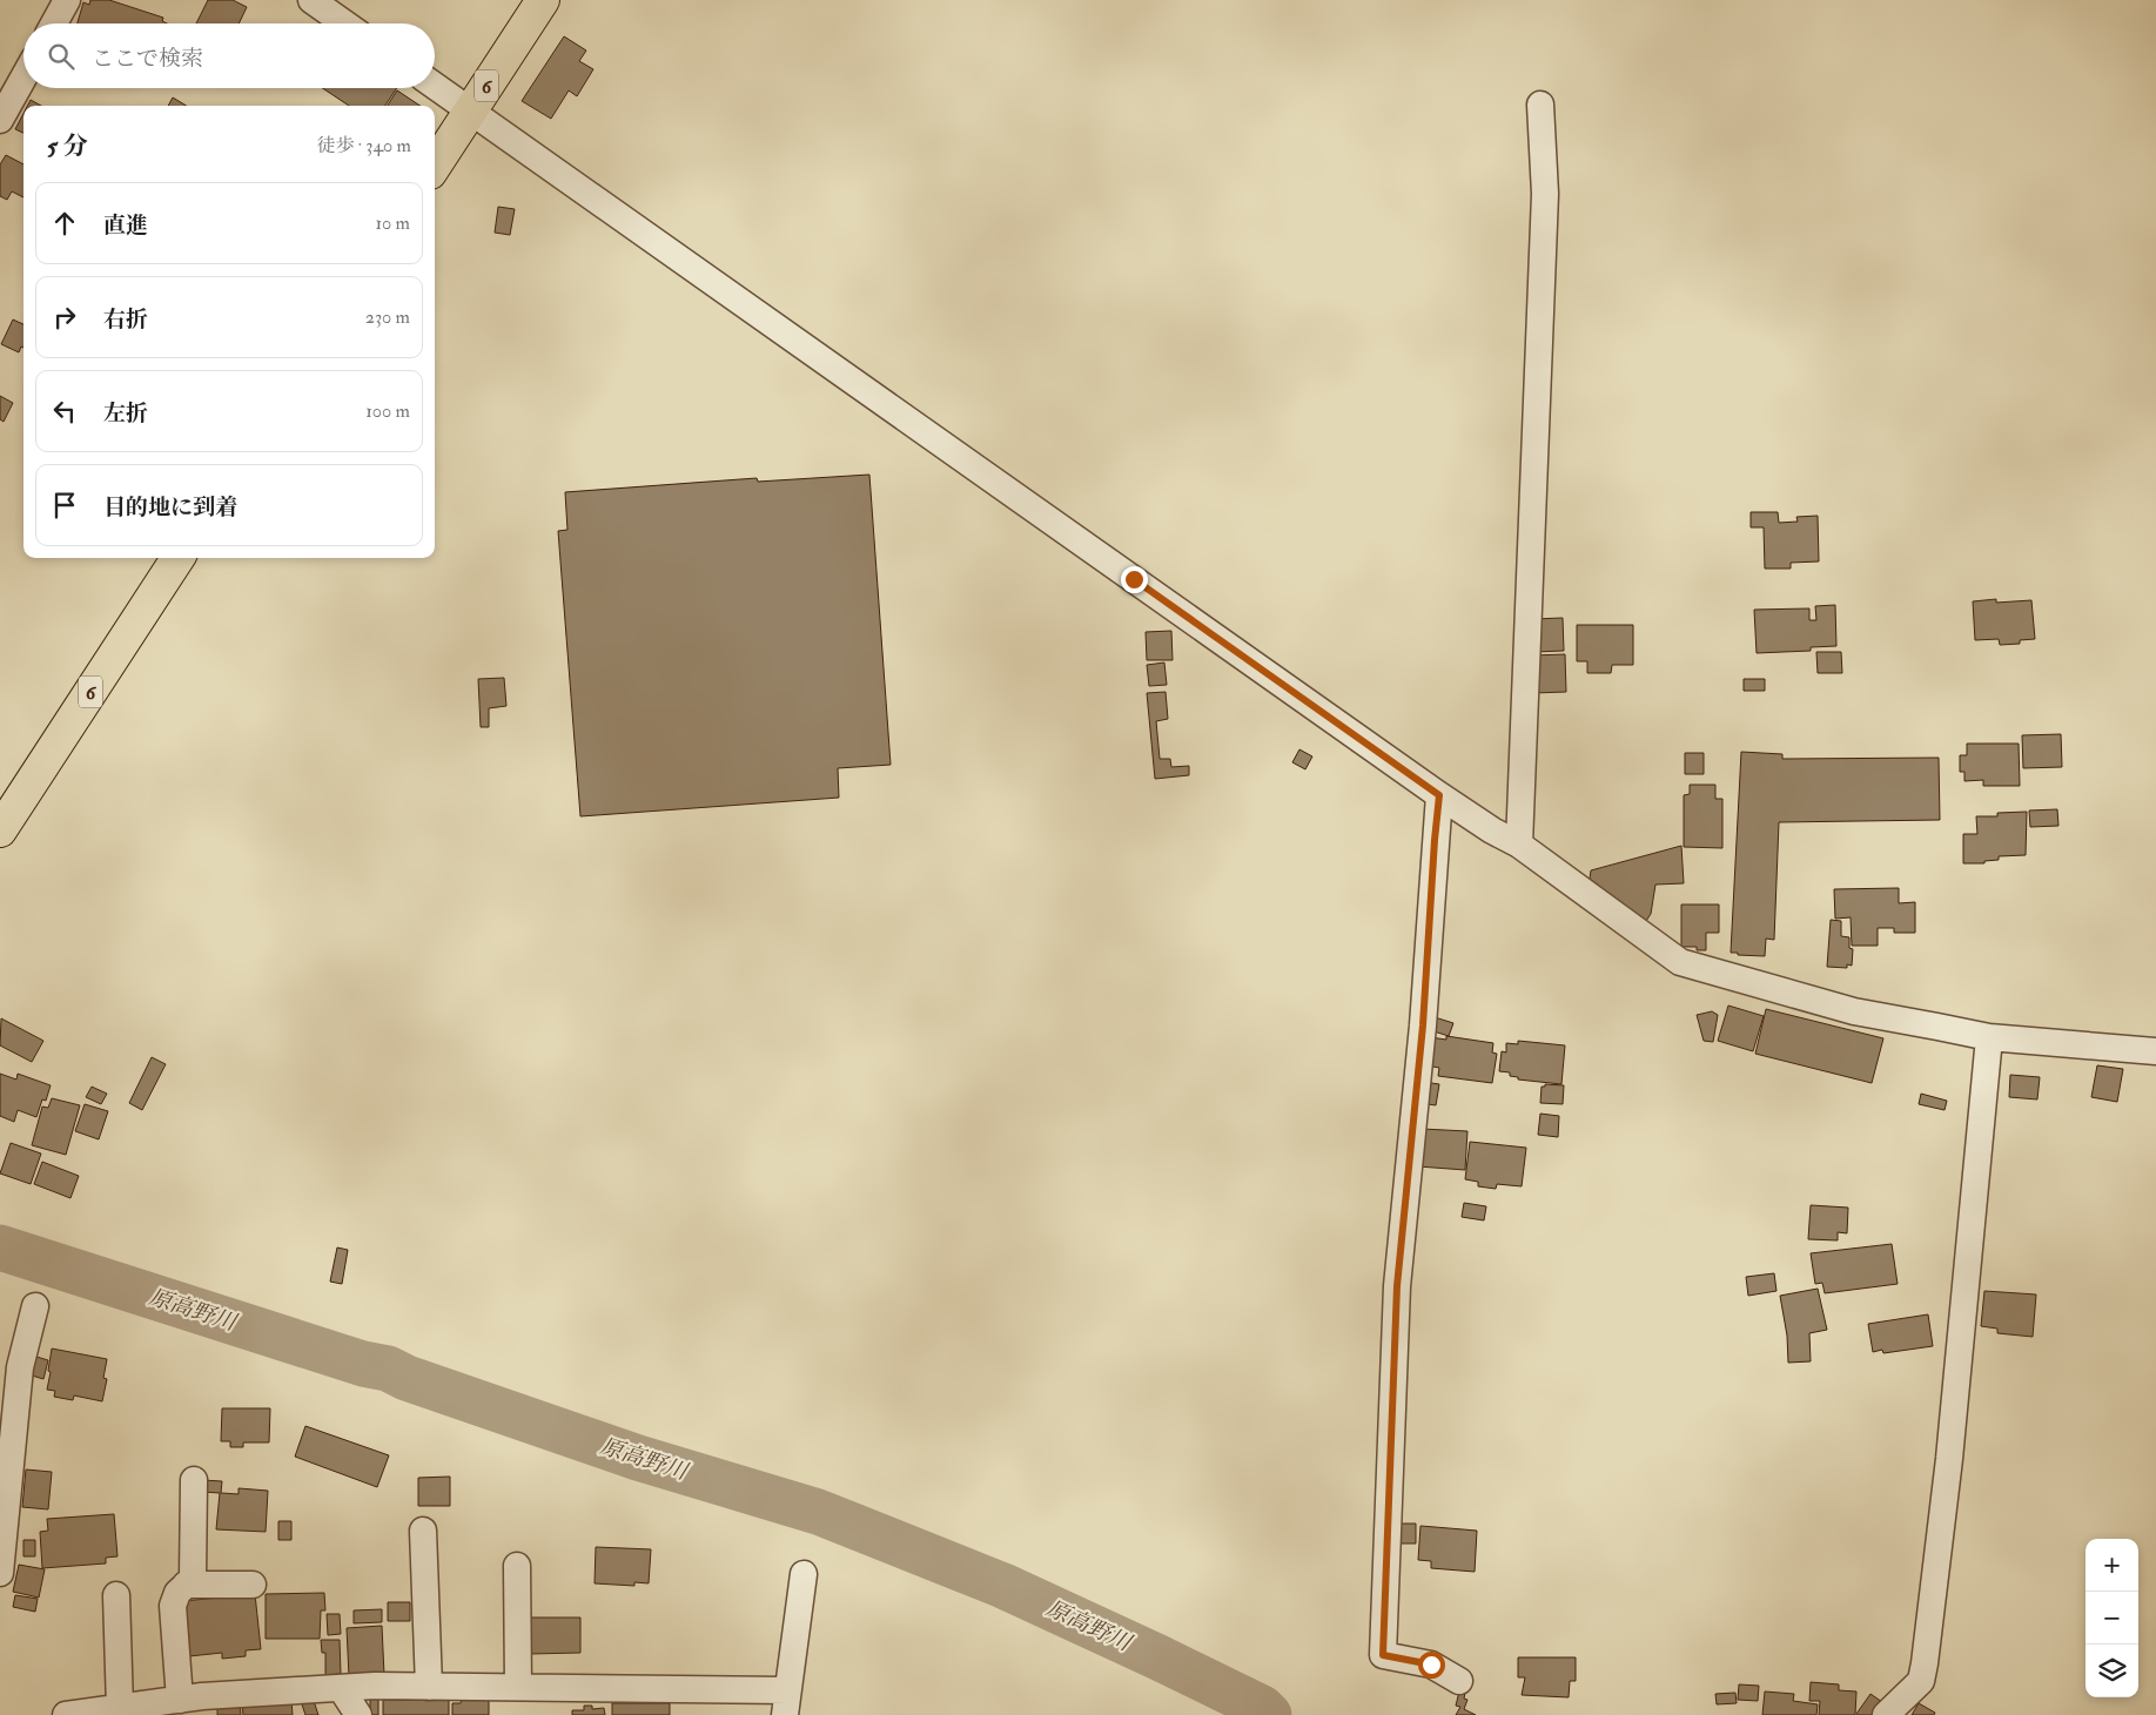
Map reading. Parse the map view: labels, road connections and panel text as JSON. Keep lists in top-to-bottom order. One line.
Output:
{"streets":{"highway":["6"]},"water":["原高野川"],"page":{"search":"ここで検索","heading":["5 分","徒歩 · 340 m"],"list":[["直進","10 m"],["右折","230 m"],["左折","100 m"],"目的地に到着"],"map_buttons":["+","−"]}}
